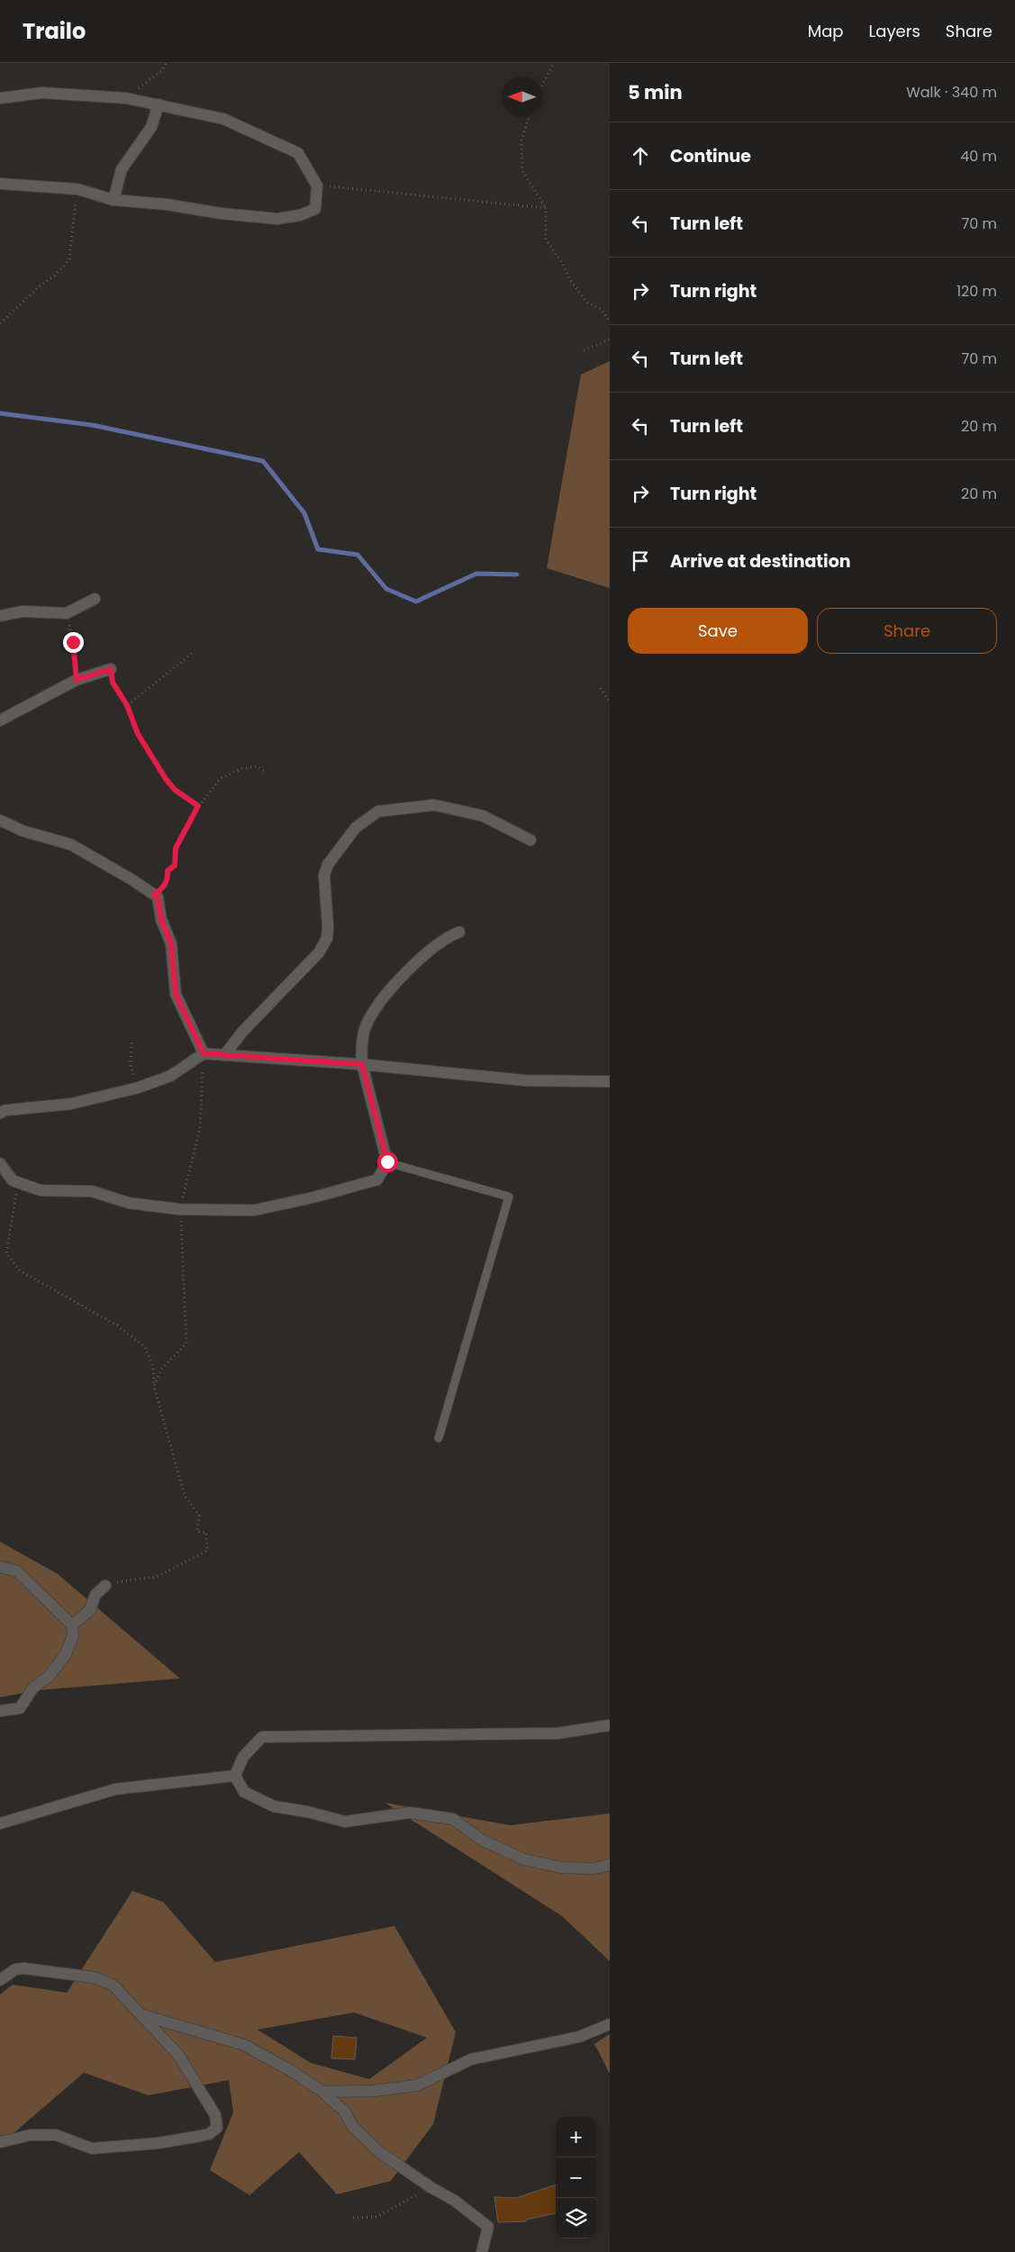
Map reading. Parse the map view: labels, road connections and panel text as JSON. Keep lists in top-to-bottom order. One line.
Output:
{"north":"left","page":{"header":"Trailo","nav":["Map","Layers","Share"],"heading":["5 min","Walk · 340 m"],"list":[["Continue","40 m"],["Turn left","70 m"],["Turn right","120 m"],["Turn left","70 m"],["Turn left","20 m"],["Turn right","20 m"],"Arrive at destination"],"buttons":["Save","Share"],"map_buttons":["+","−"]}}
